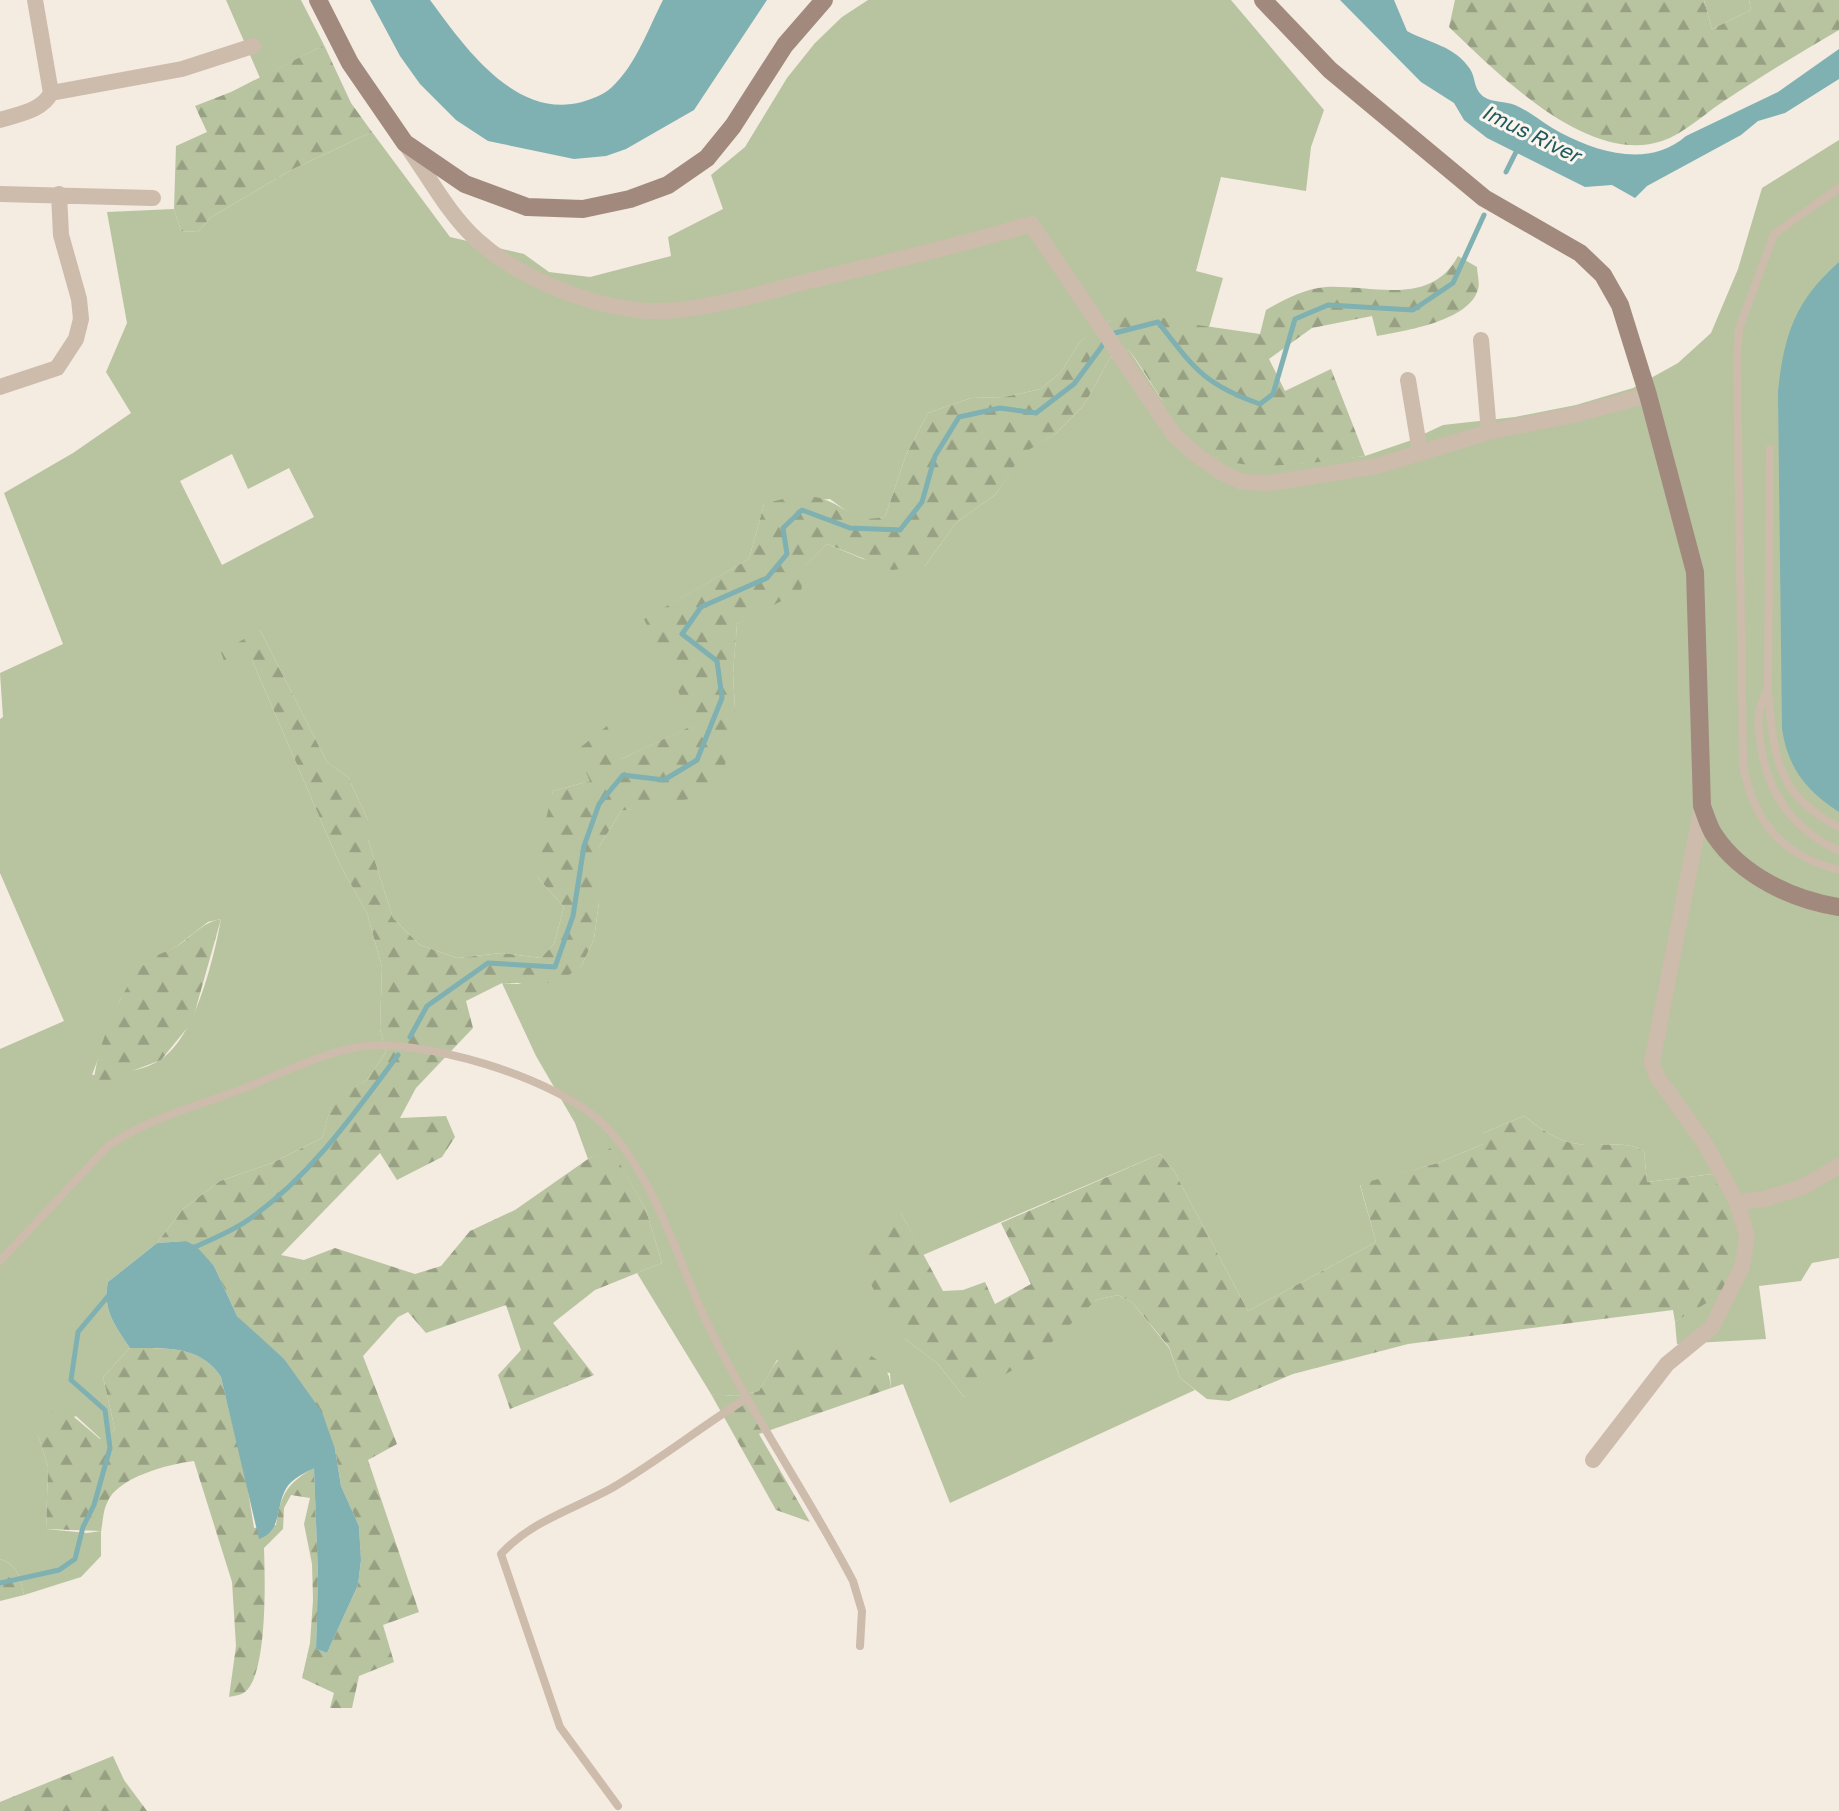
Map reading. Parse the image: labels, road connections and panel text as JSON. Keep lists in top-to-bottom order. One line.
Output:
{"water":["Imus River"]}
